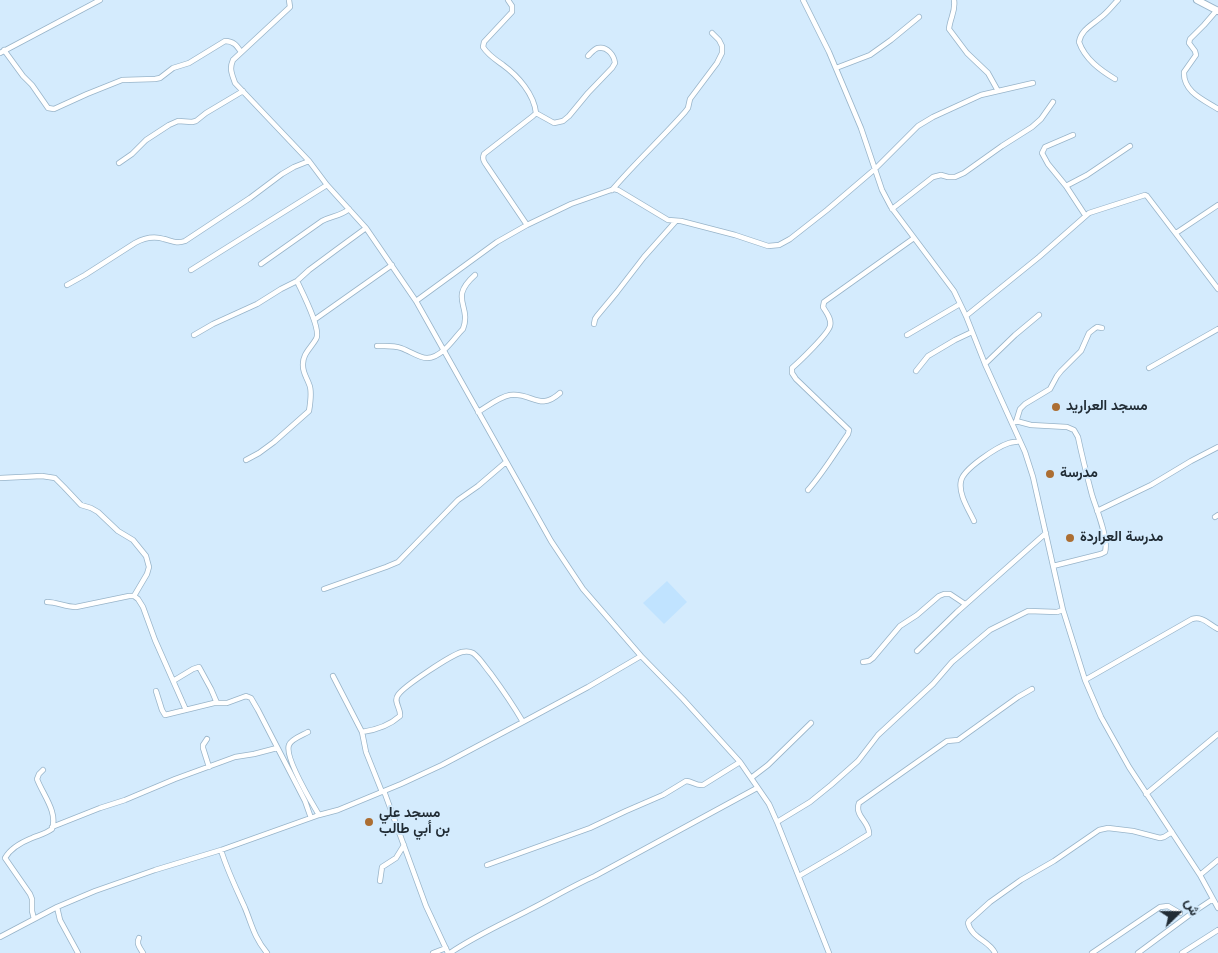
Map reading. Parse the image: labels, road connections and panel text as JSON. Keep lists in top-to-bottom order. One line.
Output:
{"places":["مسجد العراريد","مدرسة","مدرسة العراردة","مسجد علي بن أبي طالب"],"north":"right"}
